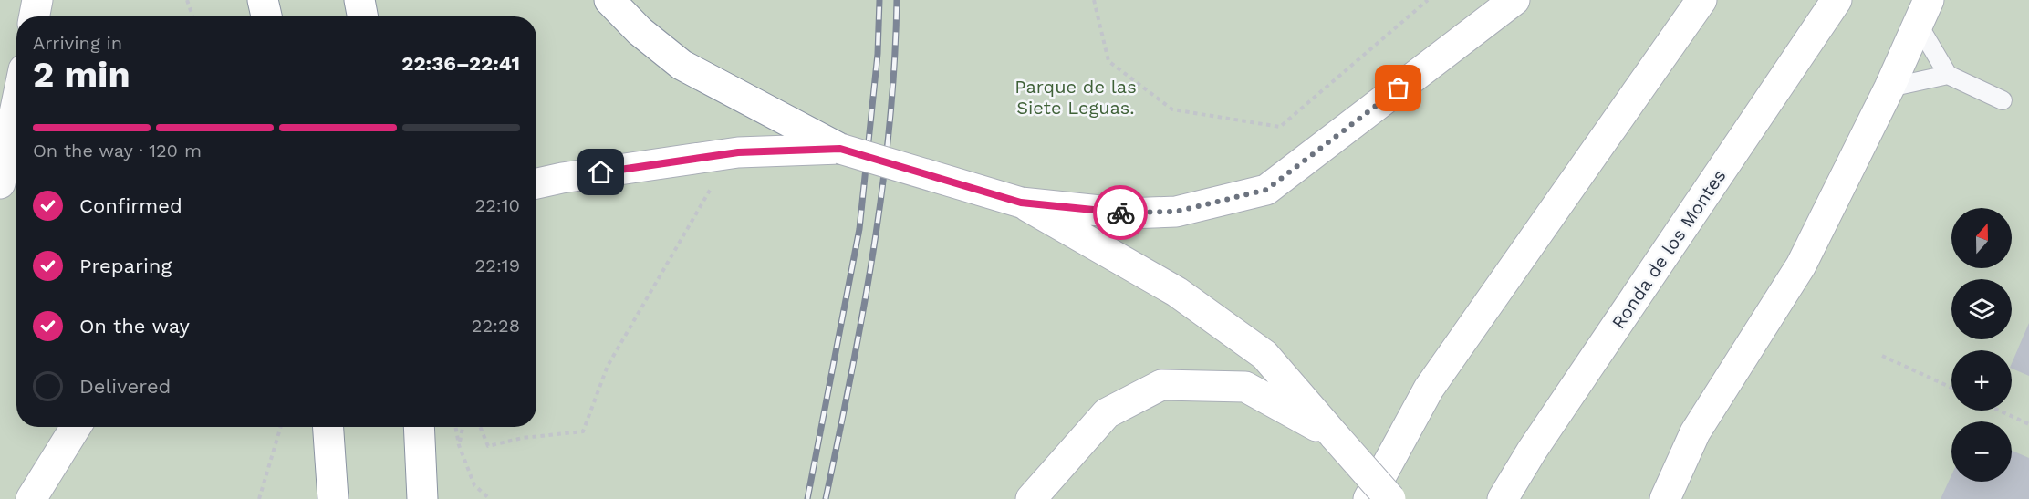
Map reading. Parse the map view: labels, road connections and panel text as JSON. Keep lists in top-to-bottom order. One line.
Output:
{"streets":{"main road":["Ronda de los Montes"]},"parks":["Parque de las Siete Leguas."],"north":"top","page":{"heading":["2 min","Arriving in","22:36–22:41"],"bar":"On the way · 120 m","list":[["Confirmed","22:10"],["Preparing","22:19"],["On the way","22:28"],"Delivered"],"map_buttons":["+","−"]}}
